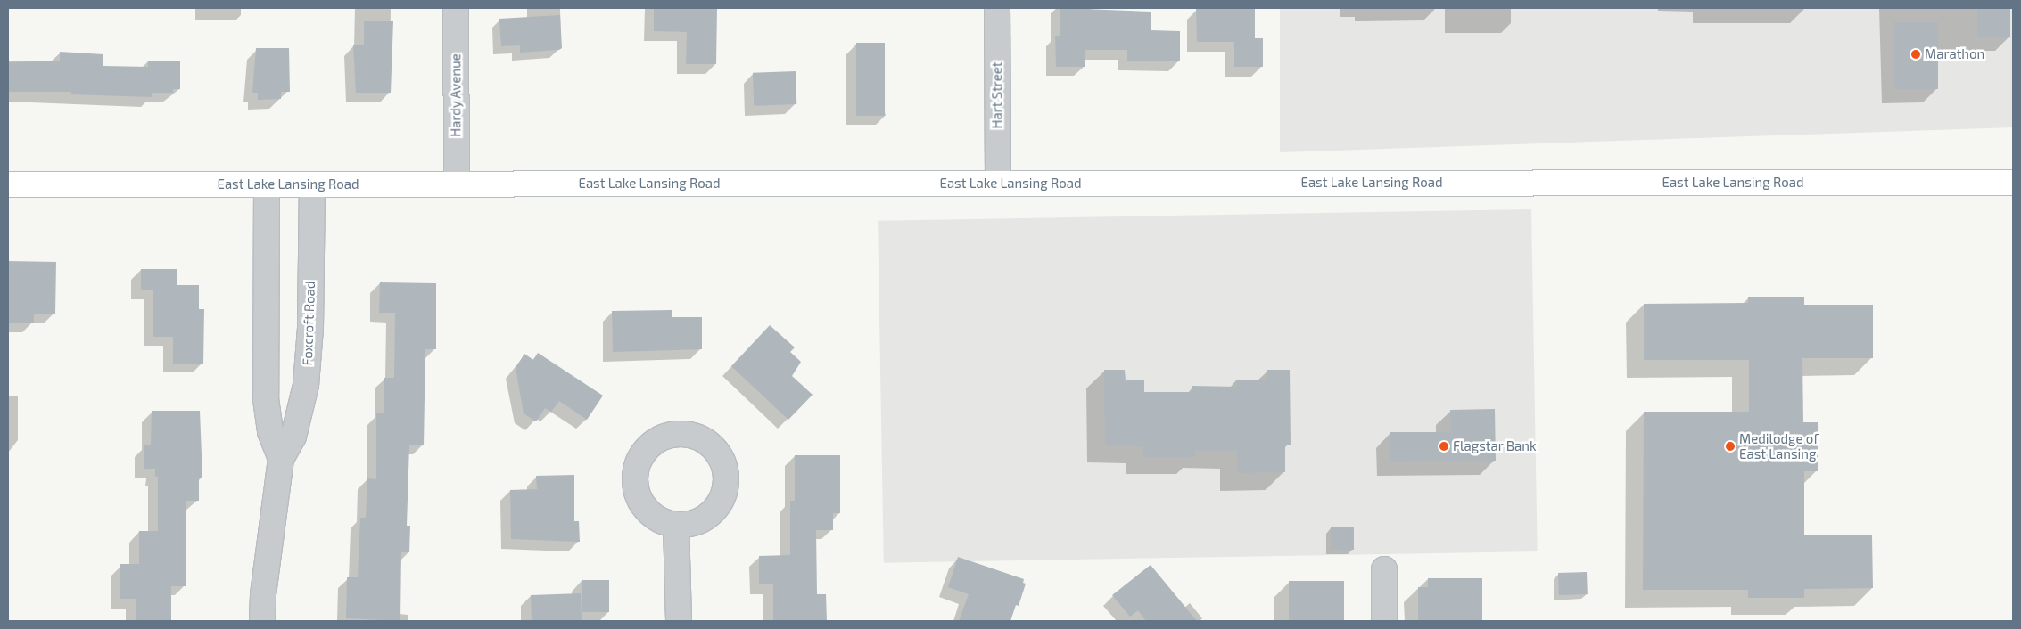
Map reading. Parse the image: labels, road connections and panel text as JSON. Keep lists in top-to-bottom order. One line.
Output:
{"streets":{"main road":["East Lake Lansing Road"],"street":["Hardy Avenue","Hart Street","Foxcroft Road"]},"crossings":[["Hardy Avenue","East Lake Lansing Road"],["Hart Street","East Lake Lansing Road"],["East Lake Lansing Road","Foxcroft Road"]],"places":["Marathon","Flagstar Bank","Medilodge of East Lansing"]}
